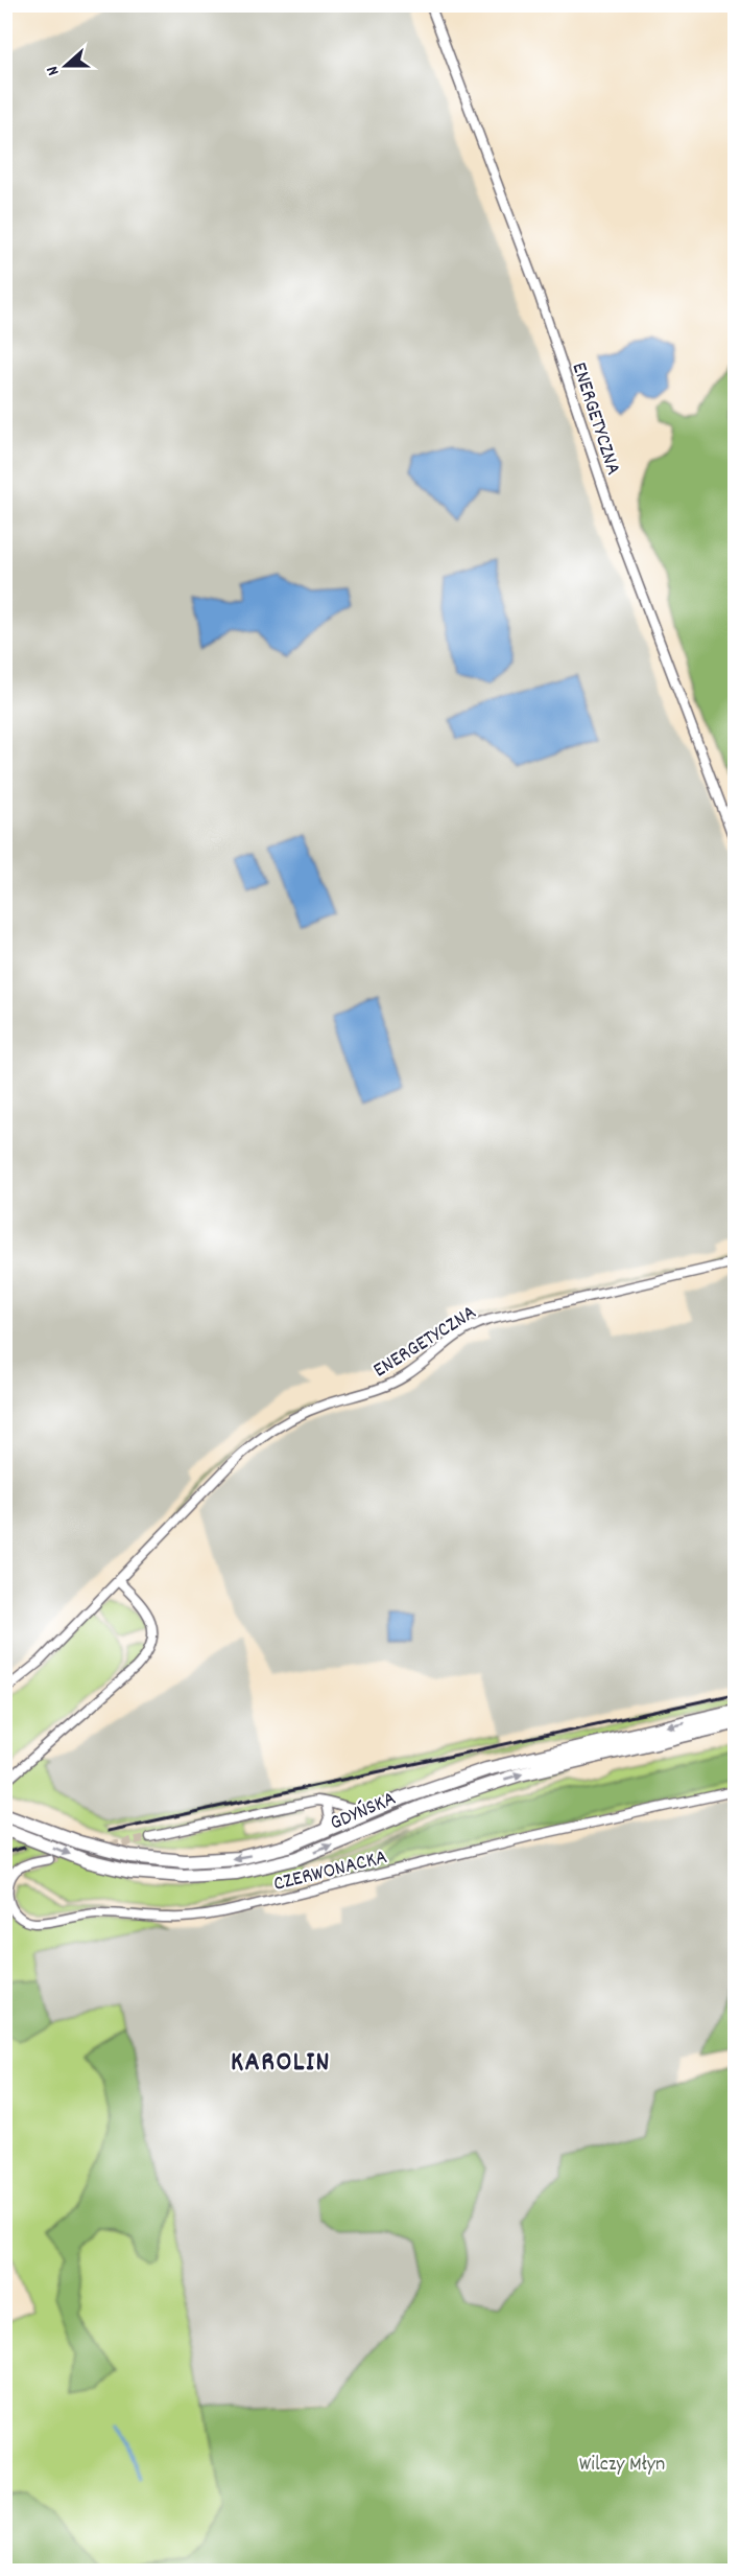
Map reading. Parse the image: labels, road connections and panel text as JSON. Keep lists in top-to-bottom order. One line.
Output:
{"streets":{"main road":["GDYŃSKA"],"street":["ENERGETYCZNA","CZERWONACKA"]},"crossings":[["GDYŃSKA","CZERWONACKA"]],"districts":["KAROLIN"],"parks":["Wilczy Młyn"],"north":"left"}
